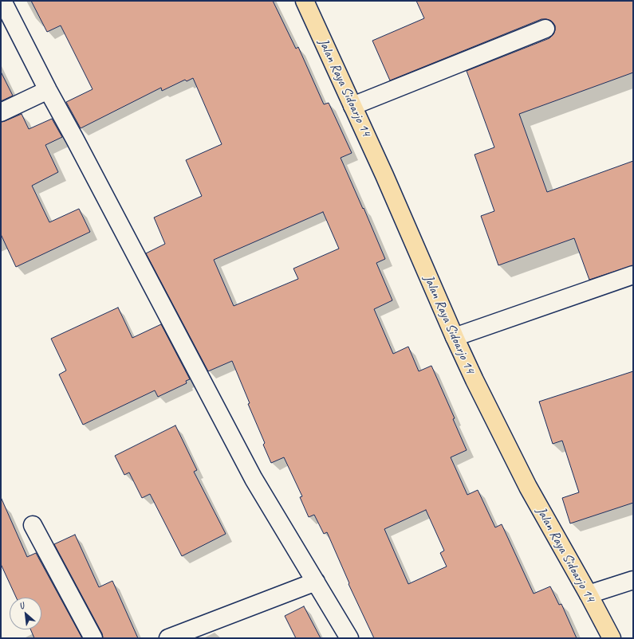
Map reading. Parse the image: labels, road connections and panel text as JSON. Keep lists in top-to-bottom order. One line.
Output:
{"streets":{"main road":["Jalan Raya Sidoarjo 14"]},"north":"top left"}
